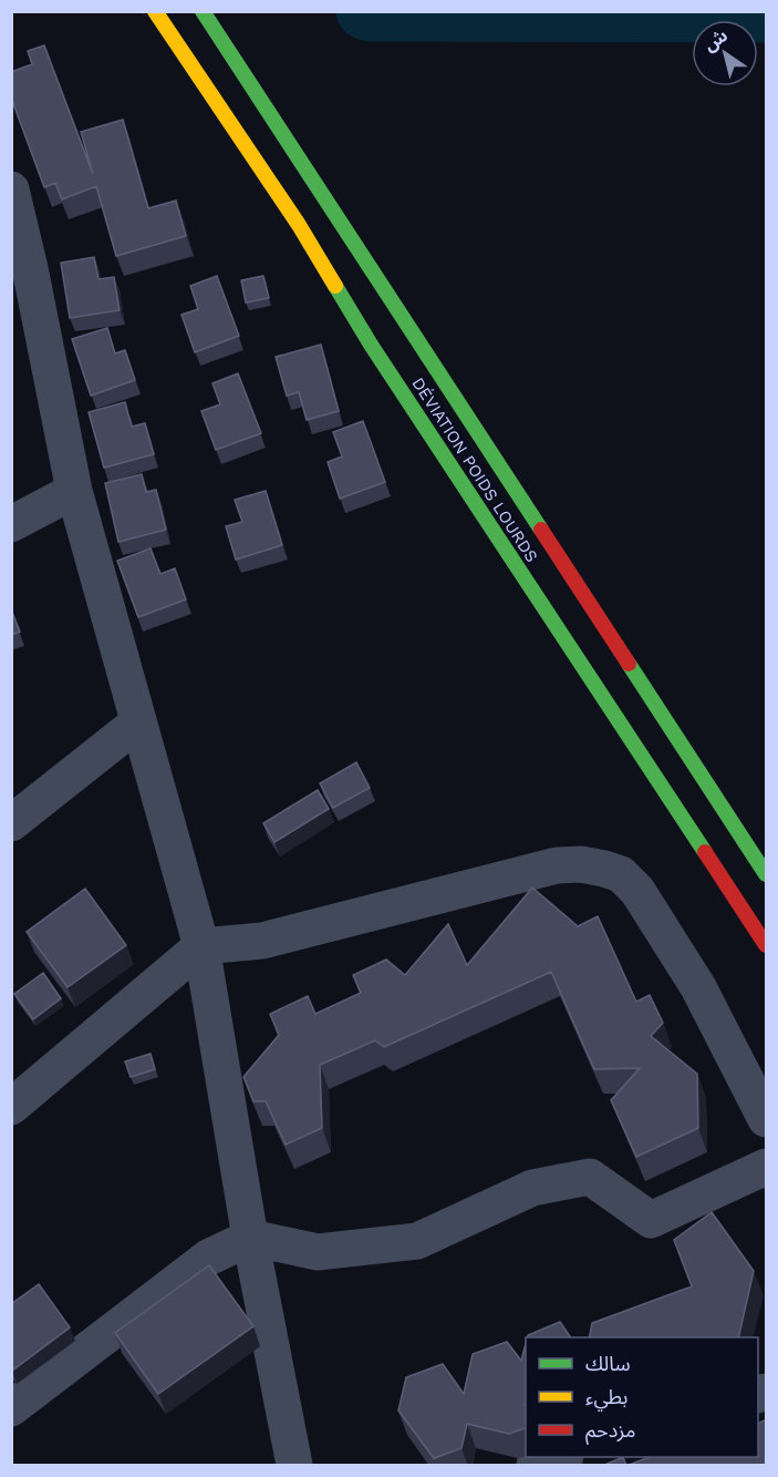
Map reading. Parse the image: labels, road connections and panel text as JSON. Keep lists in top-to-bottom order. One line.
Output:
{"streets":{"main road":["DÉVIATION POIDS LOURDS"]},"legend":["سالك","بطيء","مزدحم"],"north":"top left"}
